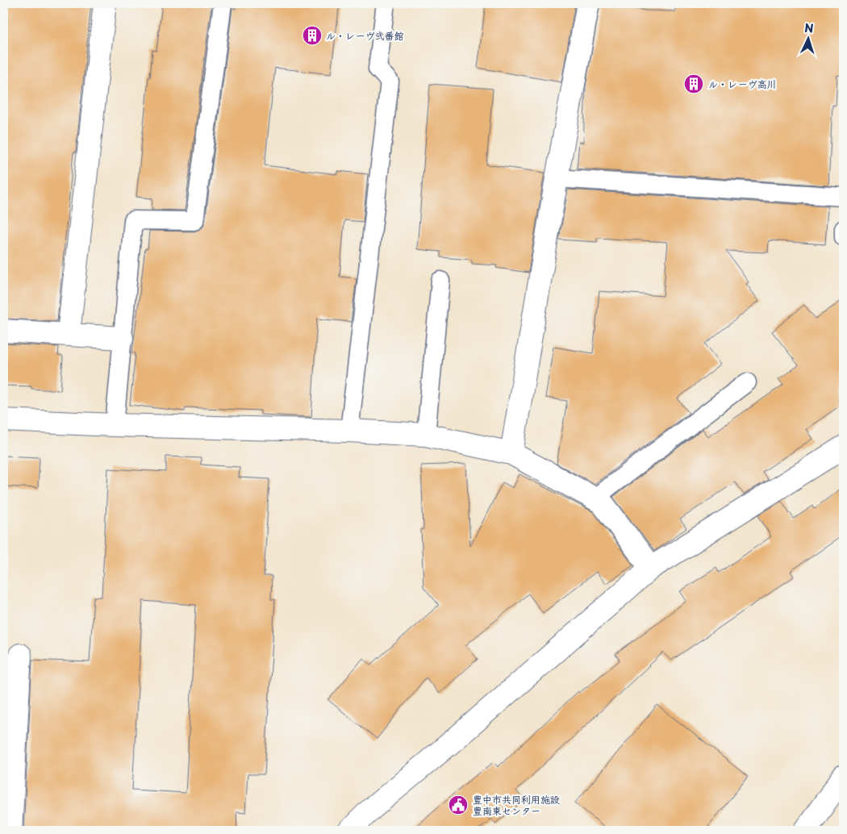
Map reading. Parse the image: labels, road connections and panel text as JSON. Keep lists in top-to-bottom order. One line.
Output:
{"places":{"building":["ル・レーヴ弐番館","ル・レーヴ高川"],"public building":["豊中市共同利用施設 豊南東センター"]},"north":"top"}
